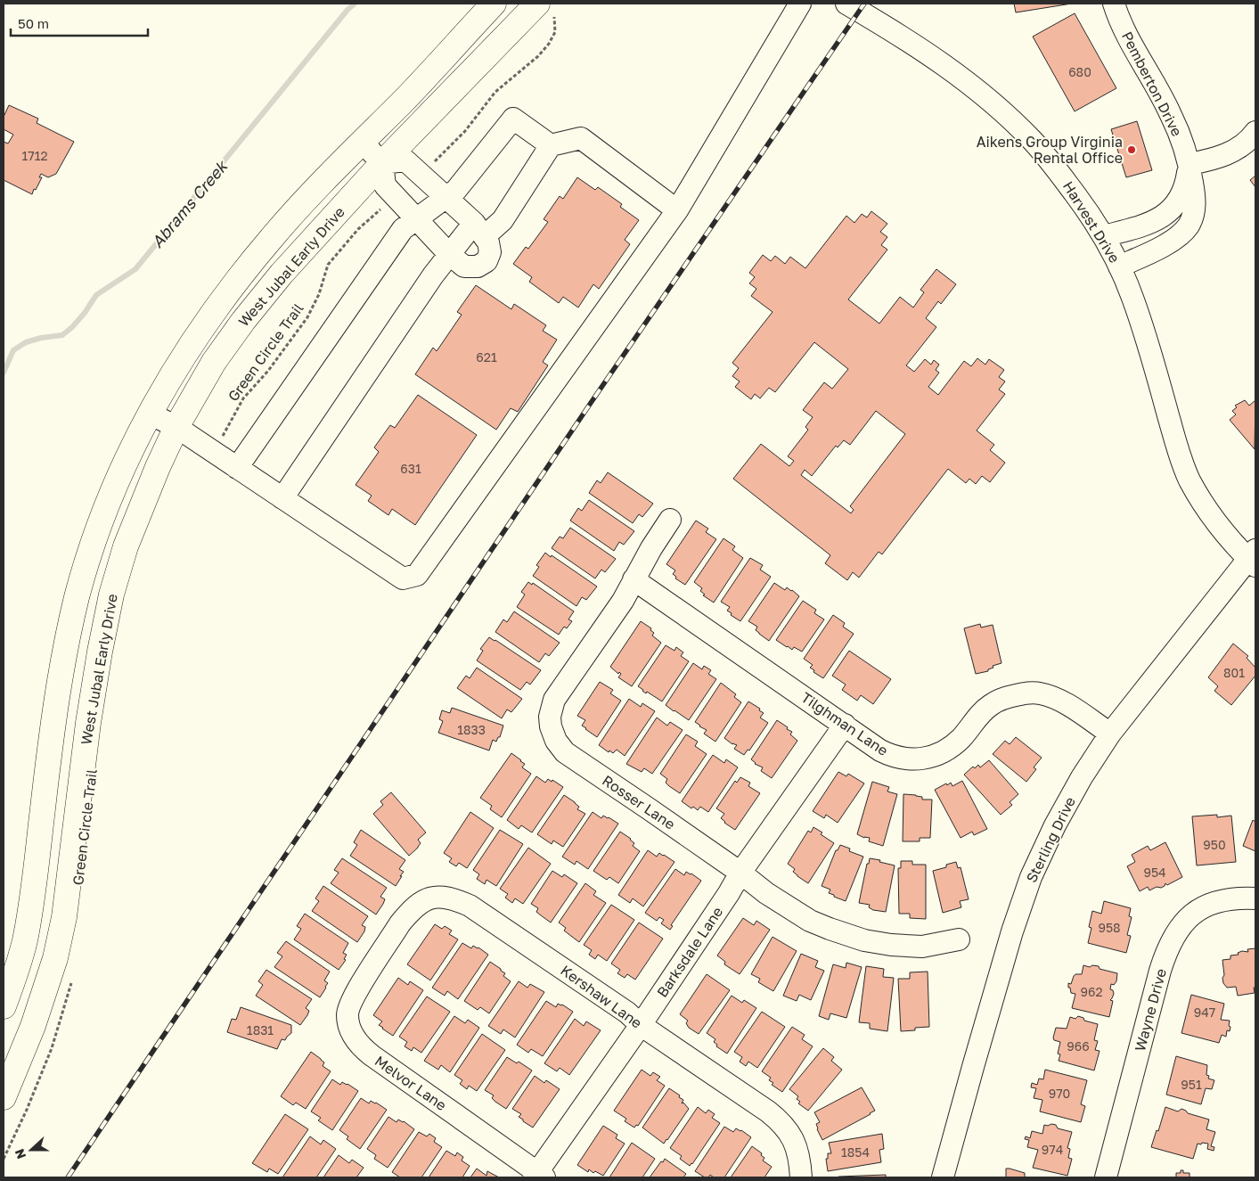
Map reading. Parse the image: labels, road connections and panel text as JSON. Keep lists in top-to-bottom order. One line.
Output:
{"streets":{"main road":["West Jubal Early Drive"],"street":["Pemberton Drive","Harvest Drive","Tilghman Lane","Rosser Lane","Sterling Drive","Barksdale Lane","Kershaw Lane","Wayne Drive","Melvor Lane"],"path":["Green Circle Trail"]},"crossings":[["Pemberton Drive","Harvest Drive"],["Harvest Drive","Sterling Drive"],["Tilghman Lane","Rosser Lane"],["Tilghman Lane","Sterling Drive"],["Tilghman Lane","Barksdale Lane"],["Rosser Lane","Barksdale Lane"],["Barksdale Lane","Kershaw Lane"],["Barksdale Lane","Melvor Lane"],["Kershaw Lane","Melvor Lane"]],"water":["Abrams Creek"],"places":["Aikens Group Virginia Rental Office"],"house_numbers":["680","1712","621","631","801","1833","950","954","958","962","947","1831","966","951","970","974","1854"],"scale_bar":"50 m","north":"left"}
